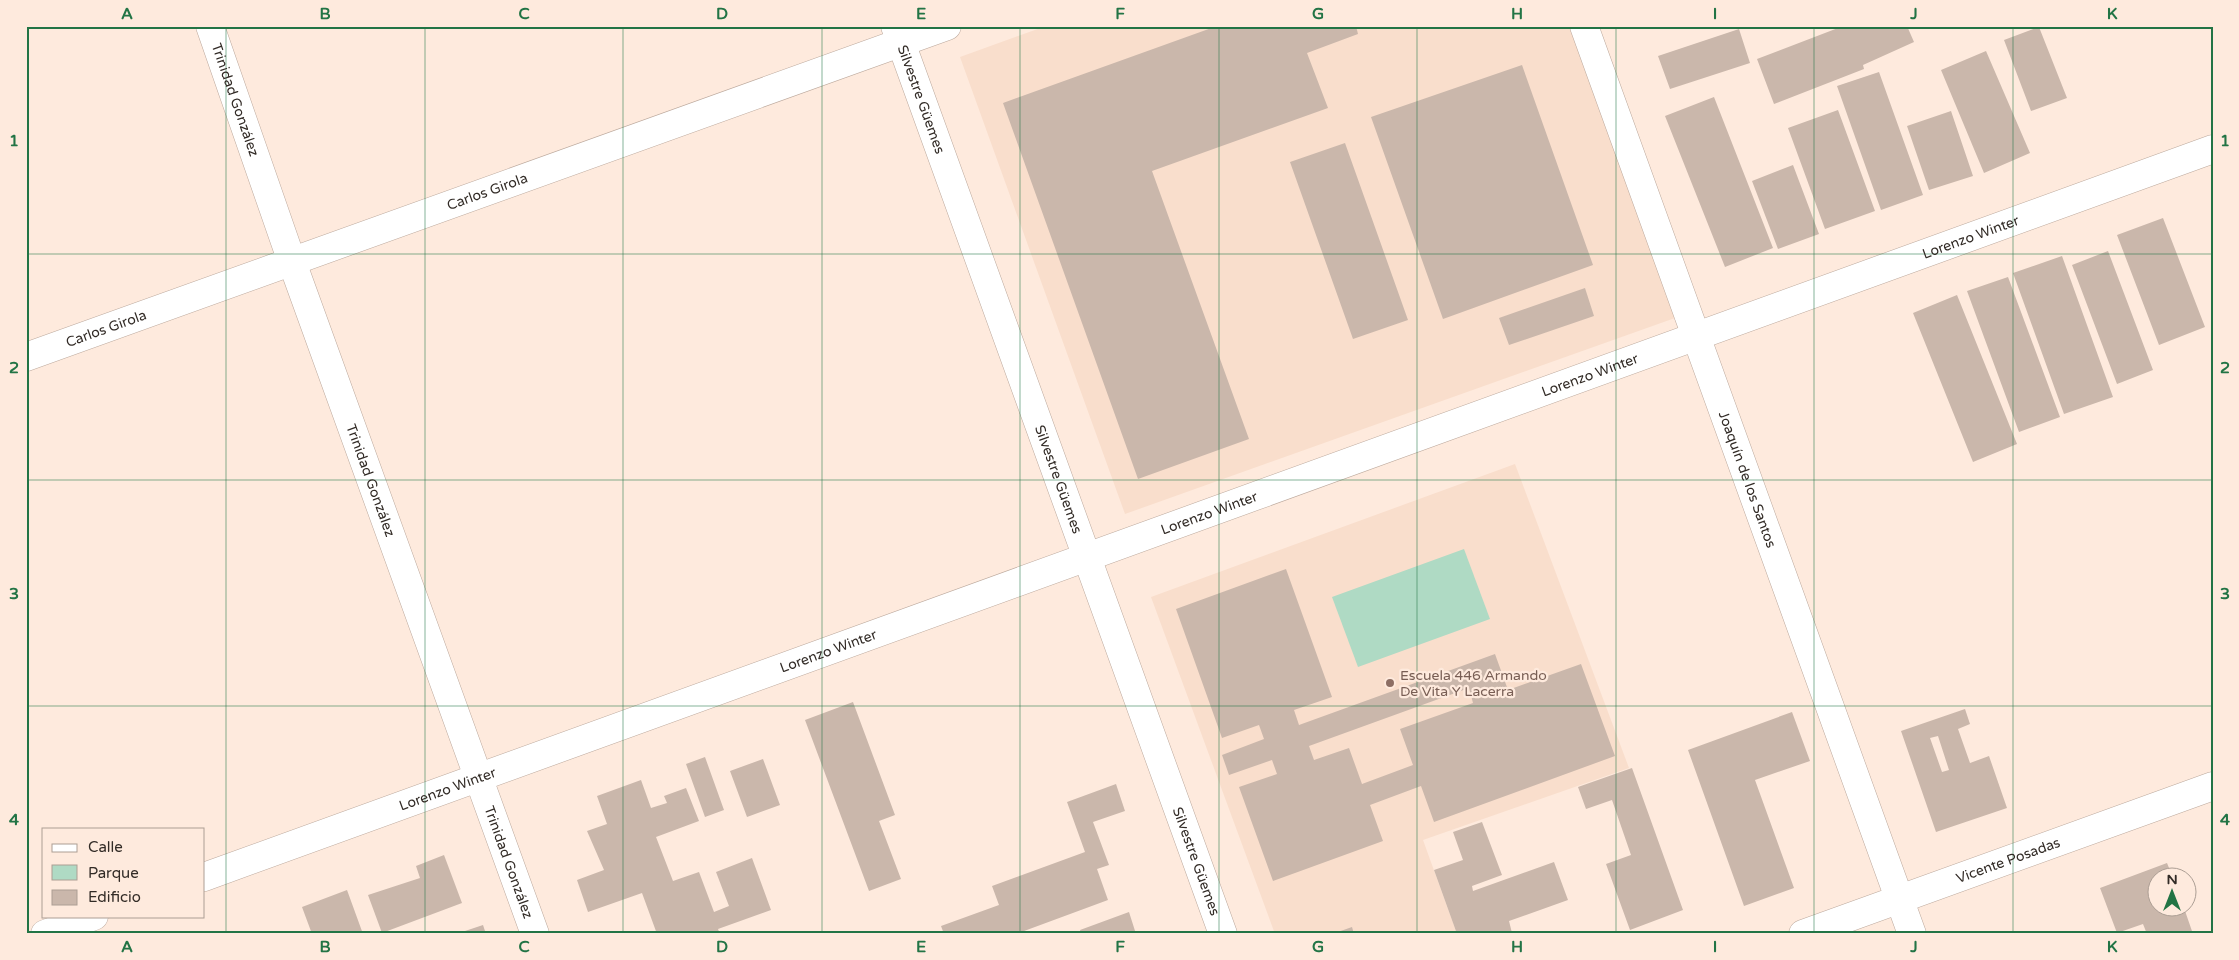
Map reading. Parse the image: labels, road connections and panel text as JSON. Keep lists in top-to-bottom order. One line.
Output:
{"streets":{"street":["Trinidad González","Silvestre Güemes","Carlos Girola","Lorenzo Winter","Joaquín de los Santos","Vicente Posadas"]},"crossings":[["Trinidad González","Carlos Girola"],["Trinidad González","Lorenzo Winter"],["Silvestre Güemes","Carlos Girola"],["Silvestre Güemes","Lorenzo Winter"],["Lorenzo Winter","Joaquín de los Santos"],["Joaquín de los Santos","Vicente Posadas"]],"places":["Escuela 446 Armando De Vita Y Lacerra"],"legend":["Calle","Parque","Edificio"],"north":"top","grid":{"columns":["A","B","C","D","E","F","G","H","I","J","K"],"rows":["1","2","3","4"]}}
